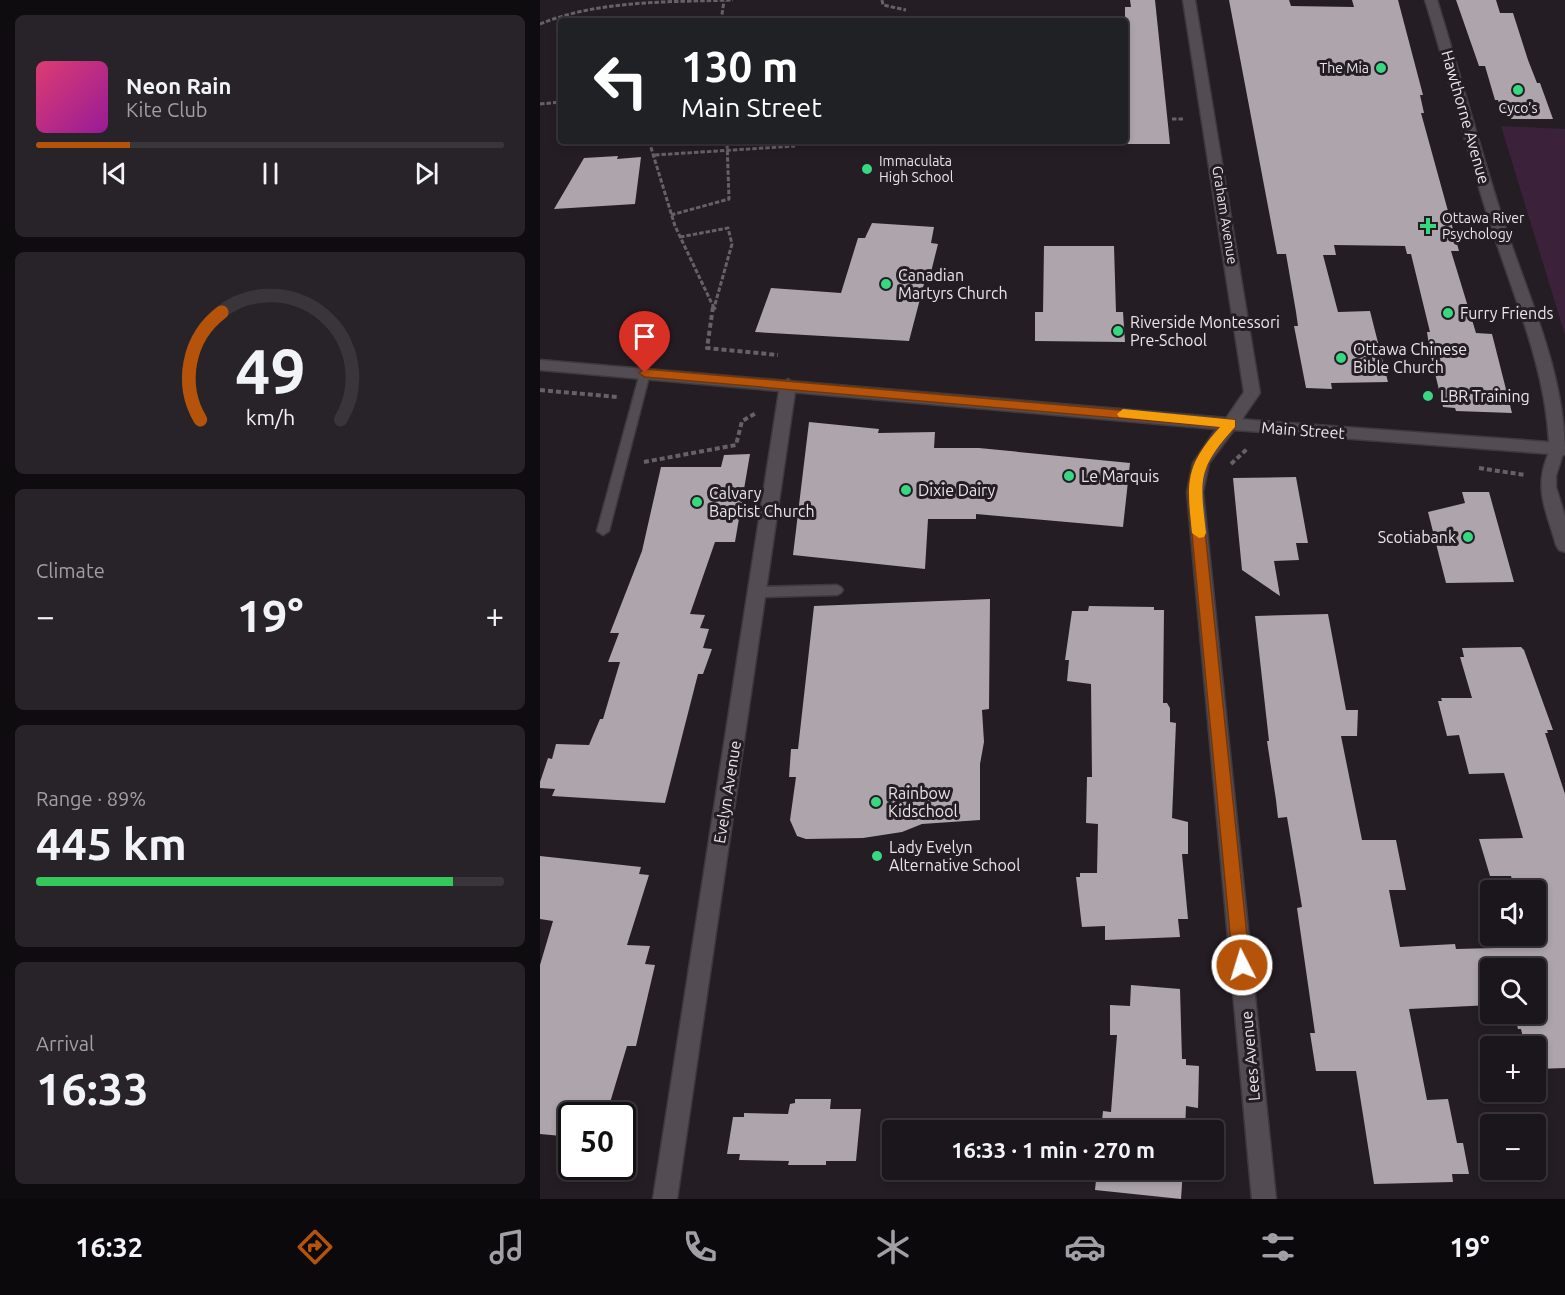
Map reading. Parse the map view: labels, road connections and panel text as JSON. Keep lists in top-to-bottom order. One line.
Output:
{"streets":{"main road":["Hawthorne Avenue","Graham Avenue","Main Street","Evelyn Avenue","Lees Avenue"]},"crossings":[["Hawthorne Avenue","Main Street"],["Graham Avenue","Main Street"],["Graham Avenue","Lees Avenue"],["Main Street","Evelyn Avenue"],["Main Street","Lees Avenue"]],"places":{"other":["The Mia","Cyco’s","Immaculata High School","Canadian Martyrs Church","Furry Friends","Riverside Montessori Pre-School","Ottawa Chinese Bible Church","LBR Training","Le Marquis","Dixie Dairy","Calvary Baptist Church","Scotiabank","Rainbow Kidschool","Lady Evelyn Alternative School"],"health":["Ottawa River Psychology"]},"page":{"turn":["130 m","Main Street"],"song":["Neon Rain","Kite Club"],"tile":["Climate",["Range · 89%","445 km"],["Arrival","16:33"]],"heat":["−","19°","+"],"map_buttons":["+","−"],"limit":"50","trip":"16:33 · 1 min · 270 m","tabs":["16:32","19°"],"gauge":["49","km/h"]}}
